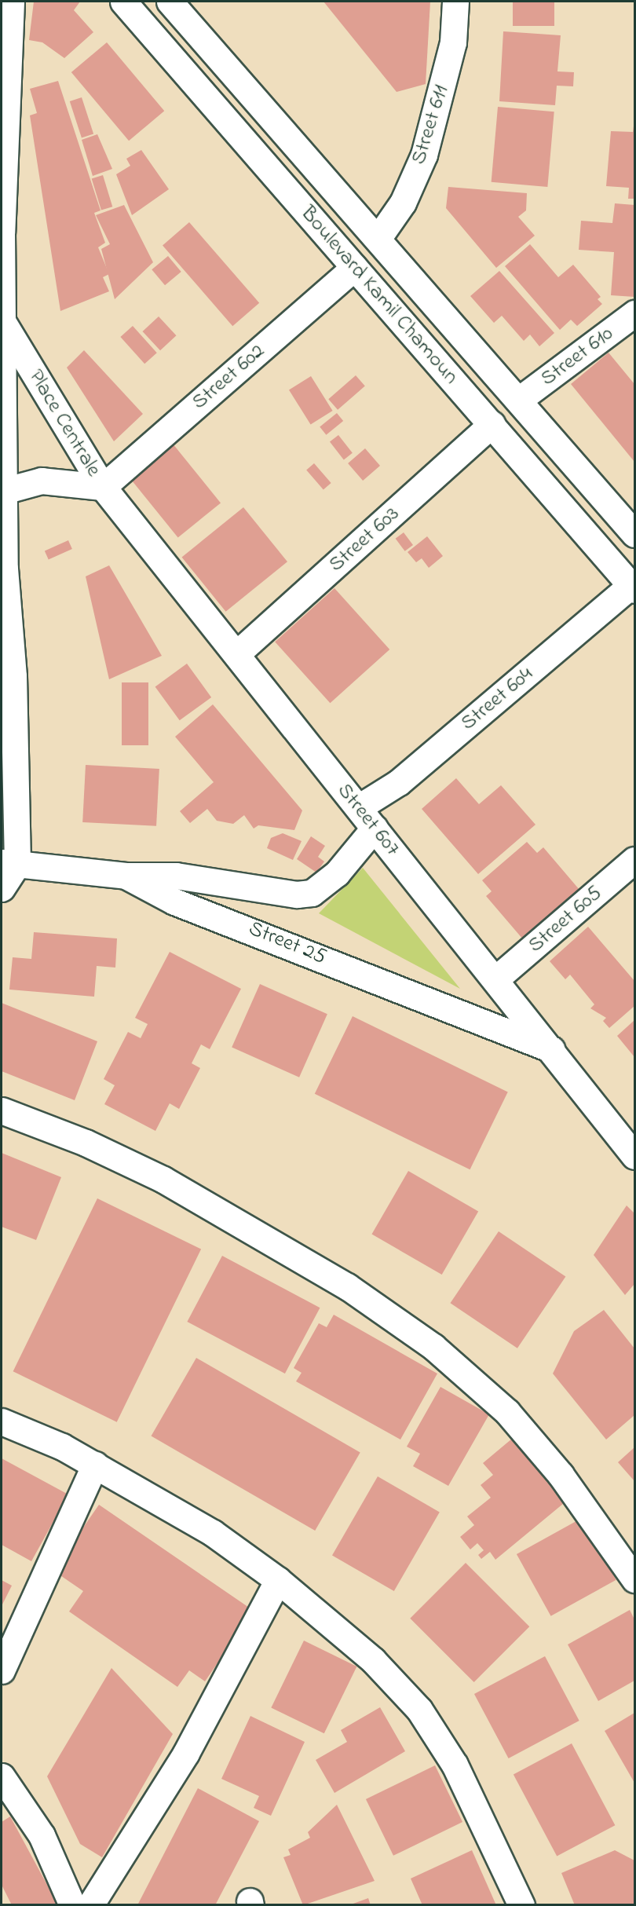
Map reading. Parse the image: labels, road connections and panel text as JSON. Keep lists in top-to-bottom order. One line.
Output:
{"streets":{"street":["Street 611","Boulevard Kamil Chamoun","Street 610","Street 602","Place Centrale","Street 603","Street 604","Street 607","Street 605","Street 25"]},"crossings":[["Street 611","Boulevard Kamil Chamoun"],["Boulevard Kamil Chamoun","Street 610"],["Boulevard Kamil Chamoun","Street 602"],["Boulevard Kamil Chamoun","Street 603"],["Boulevard Kamil Chamoun","Street 604"],["Street 602","Place Centrale"],["Street 602","Street 607"],["Place Centrale","Street 607"],["Street 603","Street 607"],["Street 604","Street 607"],["Street 607","Street 605"],["Street 607","Street 25"]]}
